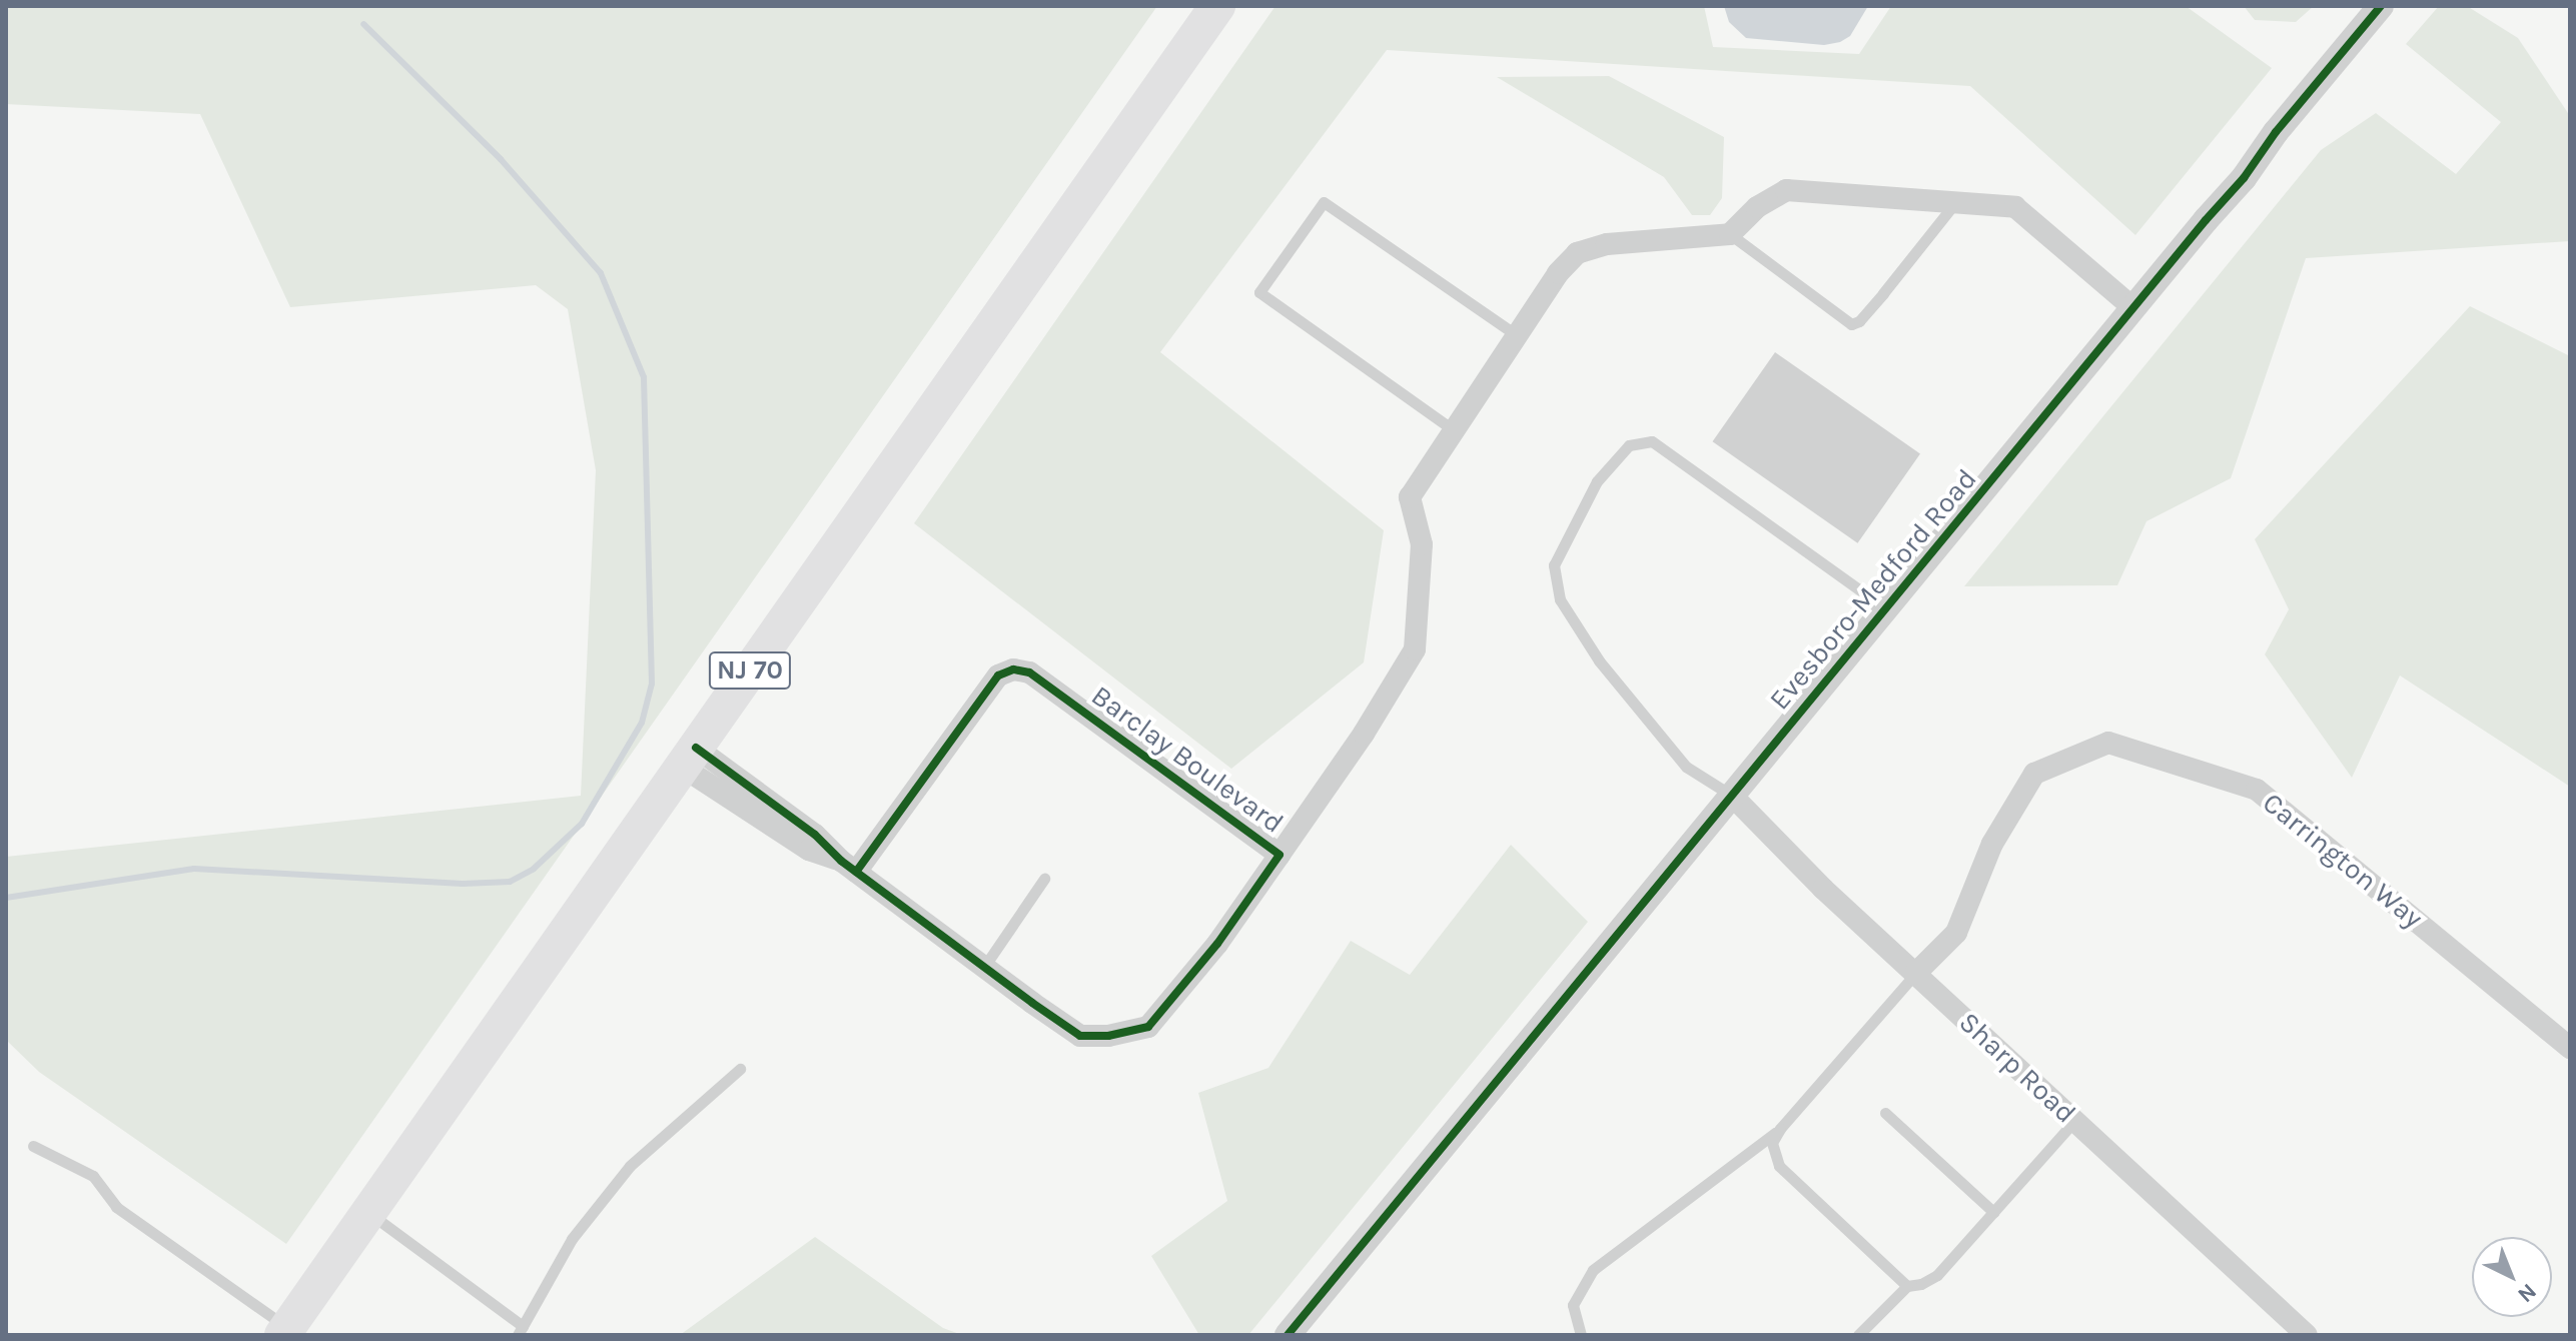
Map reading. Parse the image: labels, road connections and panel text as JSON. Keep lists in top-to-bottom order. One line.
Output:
{"streets":{"highway":["NJ 70"],"street":["Evesboro-Medford Road","Barclay Boulevard","Carrington Way","Sharp Road"]},"crossings":[["Evesboro-Medford Road","Sharp Road"],["NJ 70","Barclay Boulevard"],["Carrington Way","Sharp Road"]],"north":"bottom right"}
